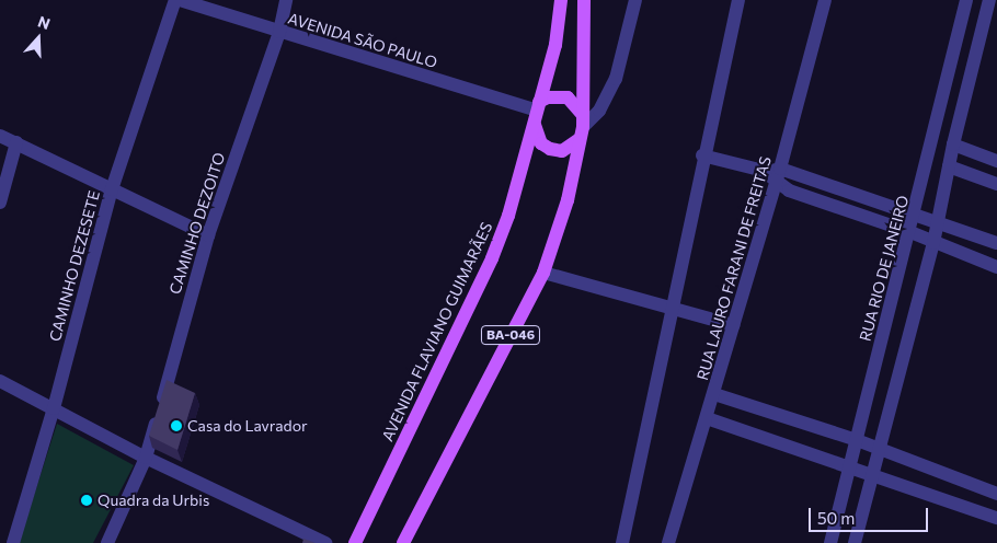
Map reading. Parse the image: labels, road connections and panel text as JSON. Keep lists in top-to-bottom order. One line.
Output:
{"streets":{"main road":["AVENIDA FLAVIANO GUIMARÃES","BA-046"],"street":["AVENIDA SÃO PAULO","CAMINHO DEZOITO","CAMINHO DEZESETE","RUA LAURO FARANI DE FREITAS","RUA RIO DE JANEIRO"]},"crossings":[["AVENIDA SÃO PAULO","CAMINHO DEZOITO"],["AVENIDA SÃO PAULO","AVENIDA FLAVIANO GUIMARÃES"],["AVENIDA SÃO PAULO","BA-046"],["AVENIDA FLAVIANO GUIMARÃES","BA-046"]],"places":["Casa do Lavrador","Quadra da Urbis"],"scale_bar":"50 m","north":"top"}
